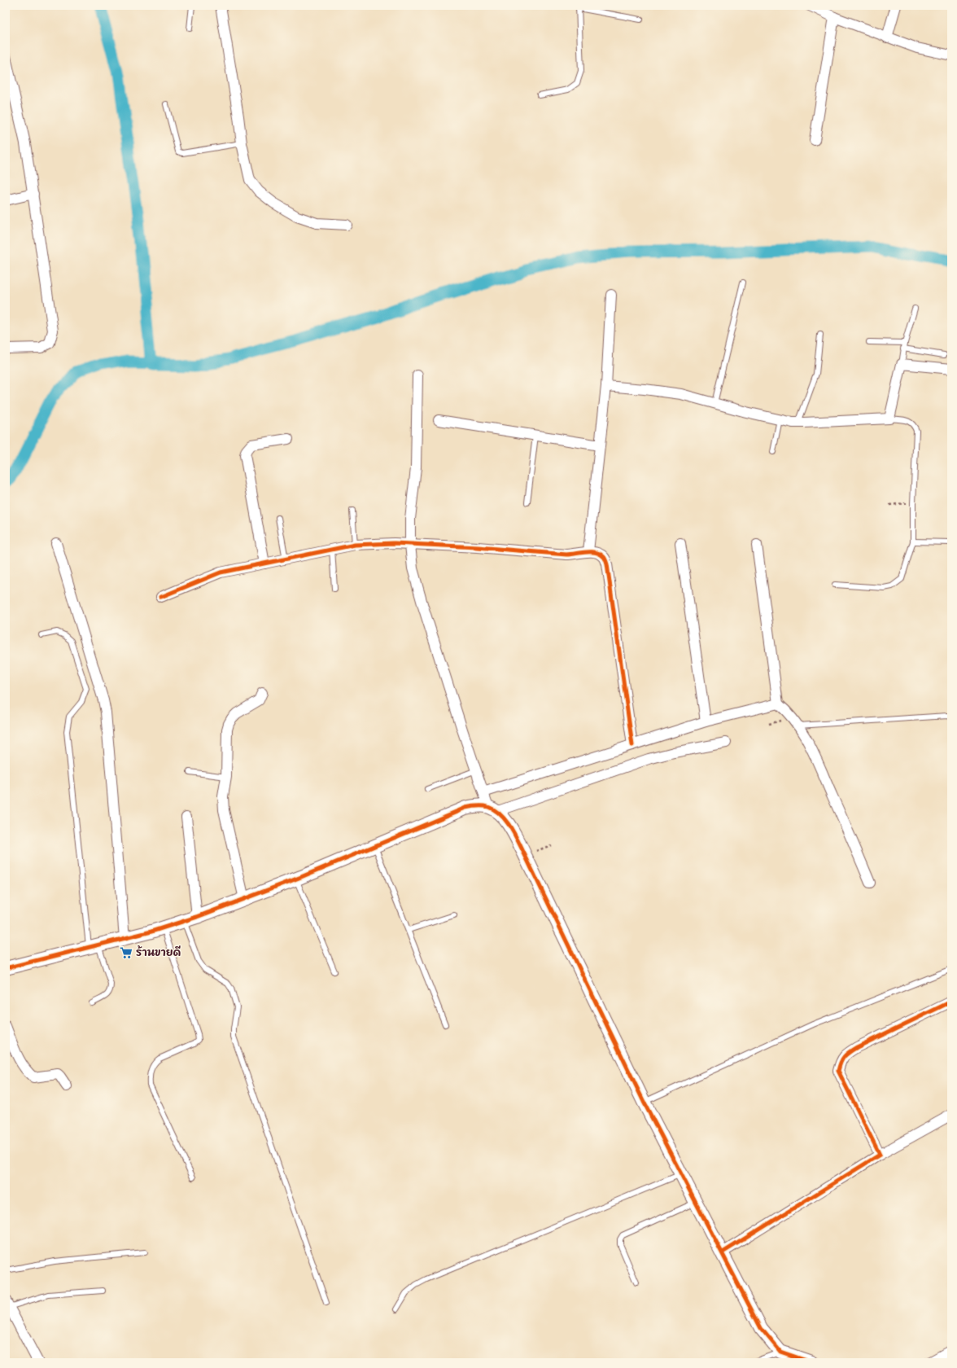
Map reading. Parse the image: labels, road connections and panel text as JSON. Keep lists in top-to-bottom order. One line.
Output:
{"places":{"supermarket":["ร้านขายดี"]}}
